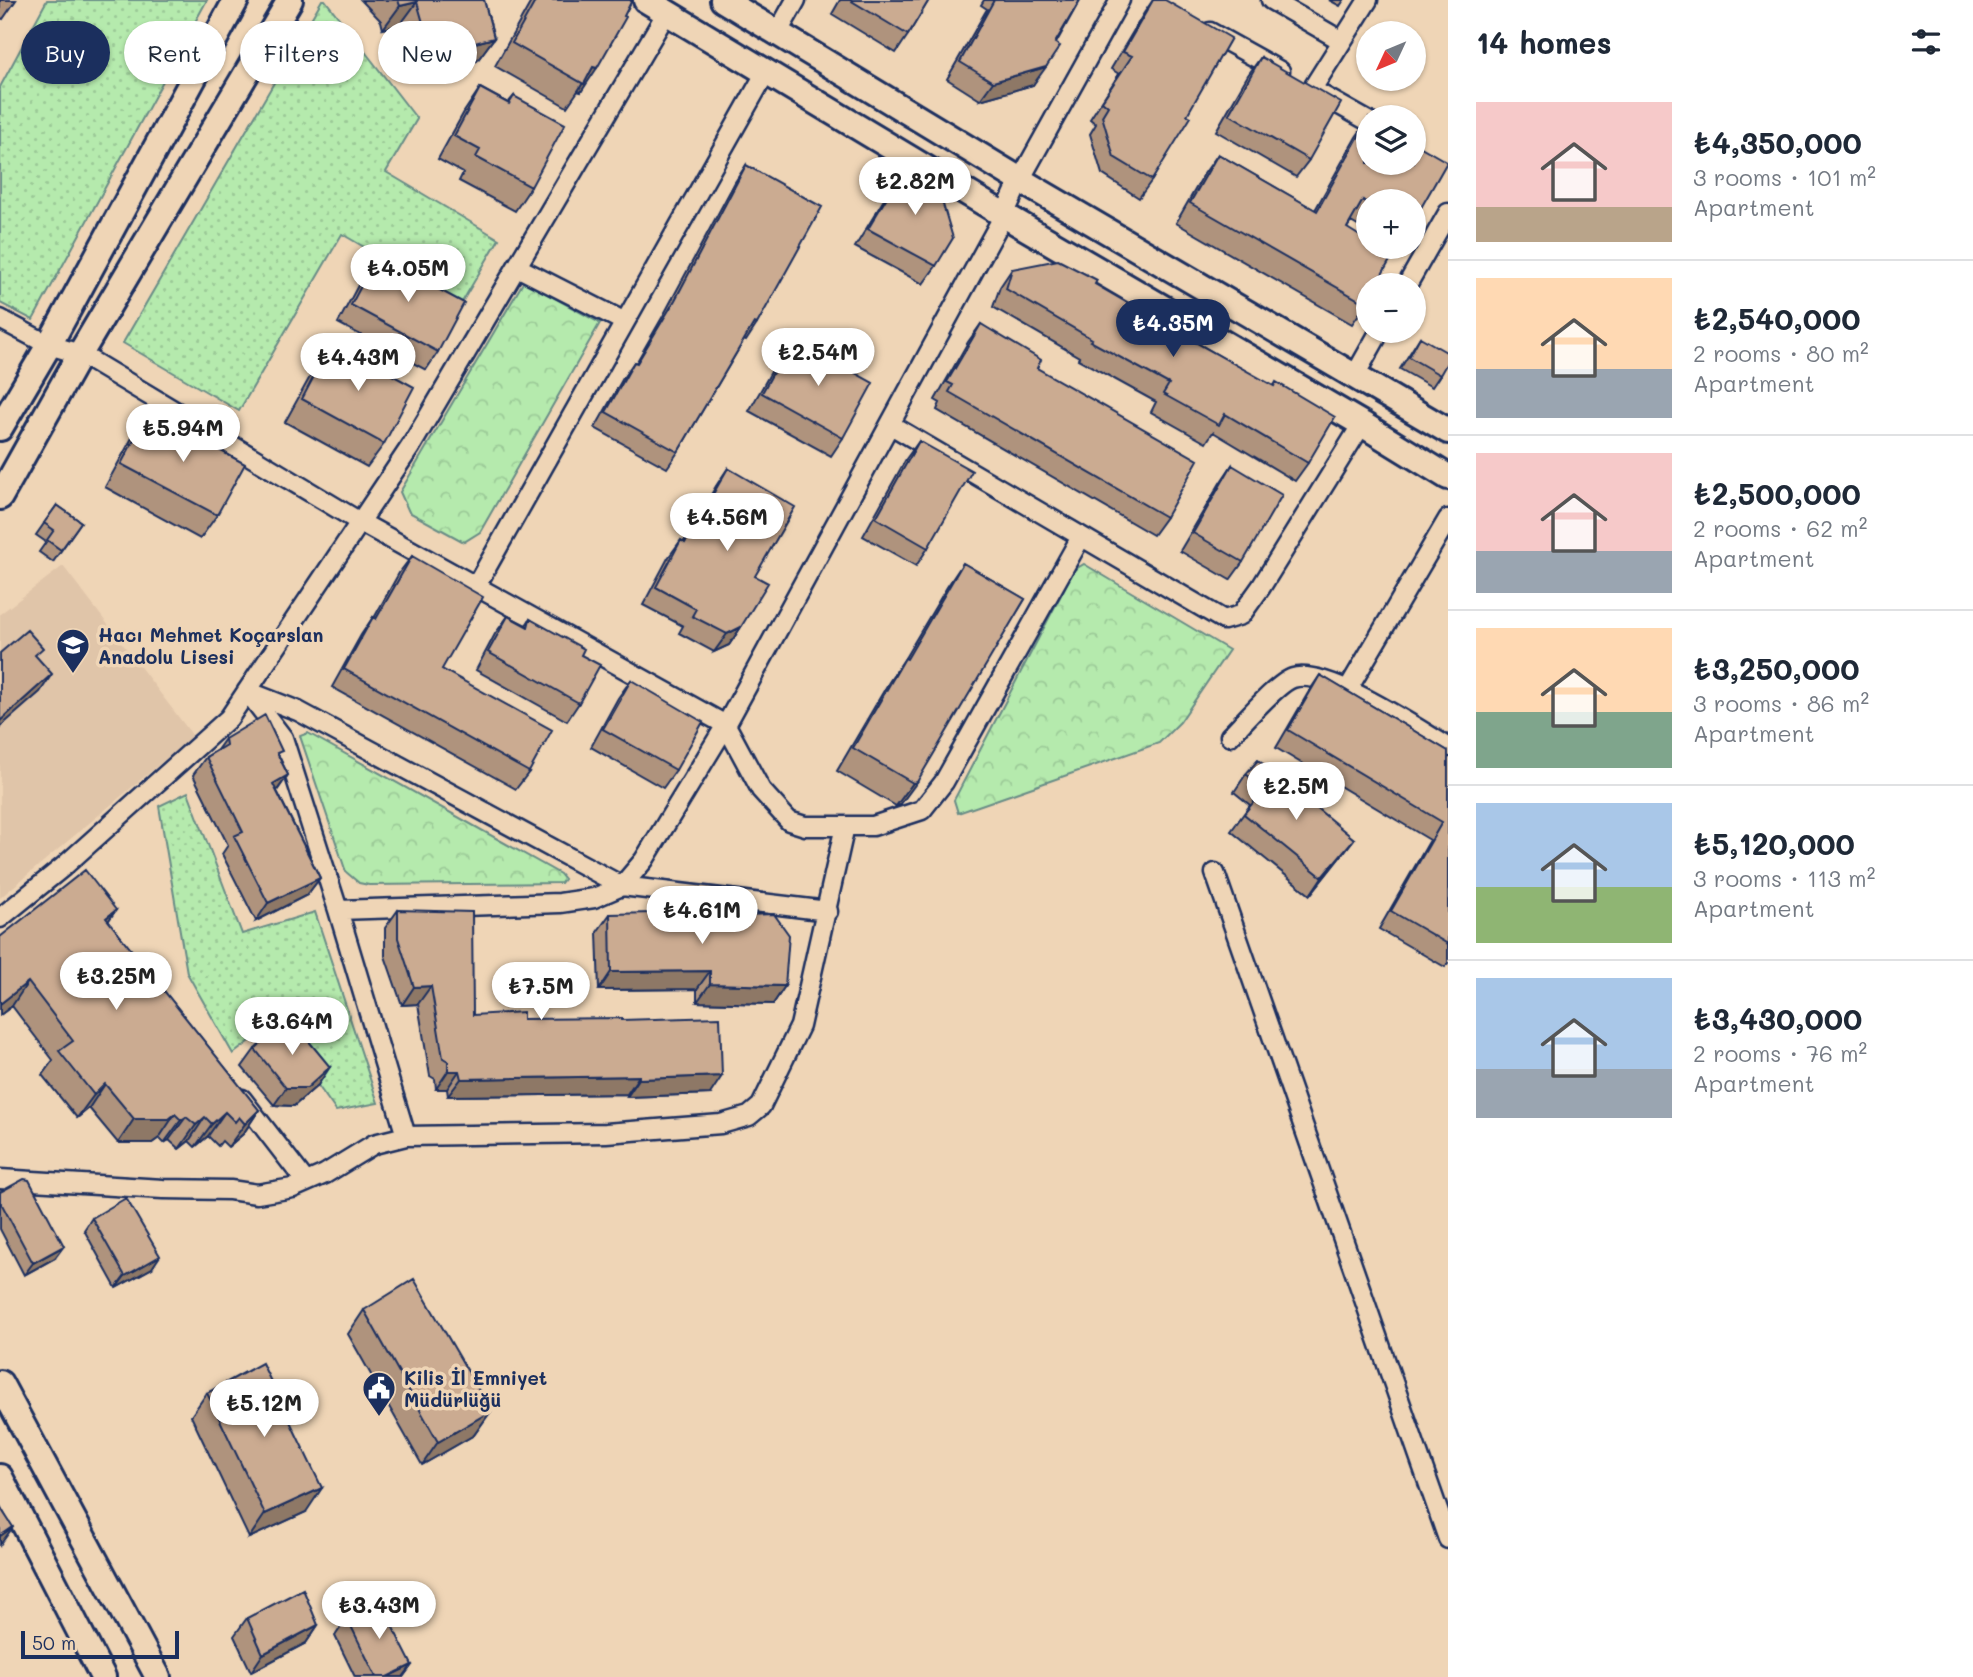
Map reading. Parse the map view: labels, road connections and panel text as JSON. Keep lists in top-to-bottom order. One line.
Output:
{"places":{"school or university":["Hacı Mehmet Koçarslan Anadolu Lisesi"],"public building":["Kilis İl Emniyet Müdürlüğü"]},"scale_bar":"50 m","north":"bottom left","page":{"heading":"14 homes","map_buttons":["+","−"],"chip":["Buy","Rent","Filters","New"],"list":[{"name":"₺4,350,000","note":"3 rooms · 101 m² · Apartment"},{"name":"₺2,540,000","note":"2 rooms · 80 m² · Apartment"},{"name":"₺2,500,000","note":"2 rooms · 62 m² · Apartment"},{"name":"₺3,250,000","note":"3 rooms · 86 m² · Apartment"},{"name":"₺5,120,000","note":"3 rooms · 113 m² · Apartment"},{"name":"₺3,430,000","note":"2 rooms · 76 m² · Apartment"}],"price":["₺2.82M","₺4.05M","₺4.35M","₺2.54M","₺4.43M","₺5.94M","₺4.56M","₺2.5M","₺4.61M","₺3.25M","₺7.5M","₺3.64M","₺5.12M","₺3.43M"],"scale":"50 m"}}
